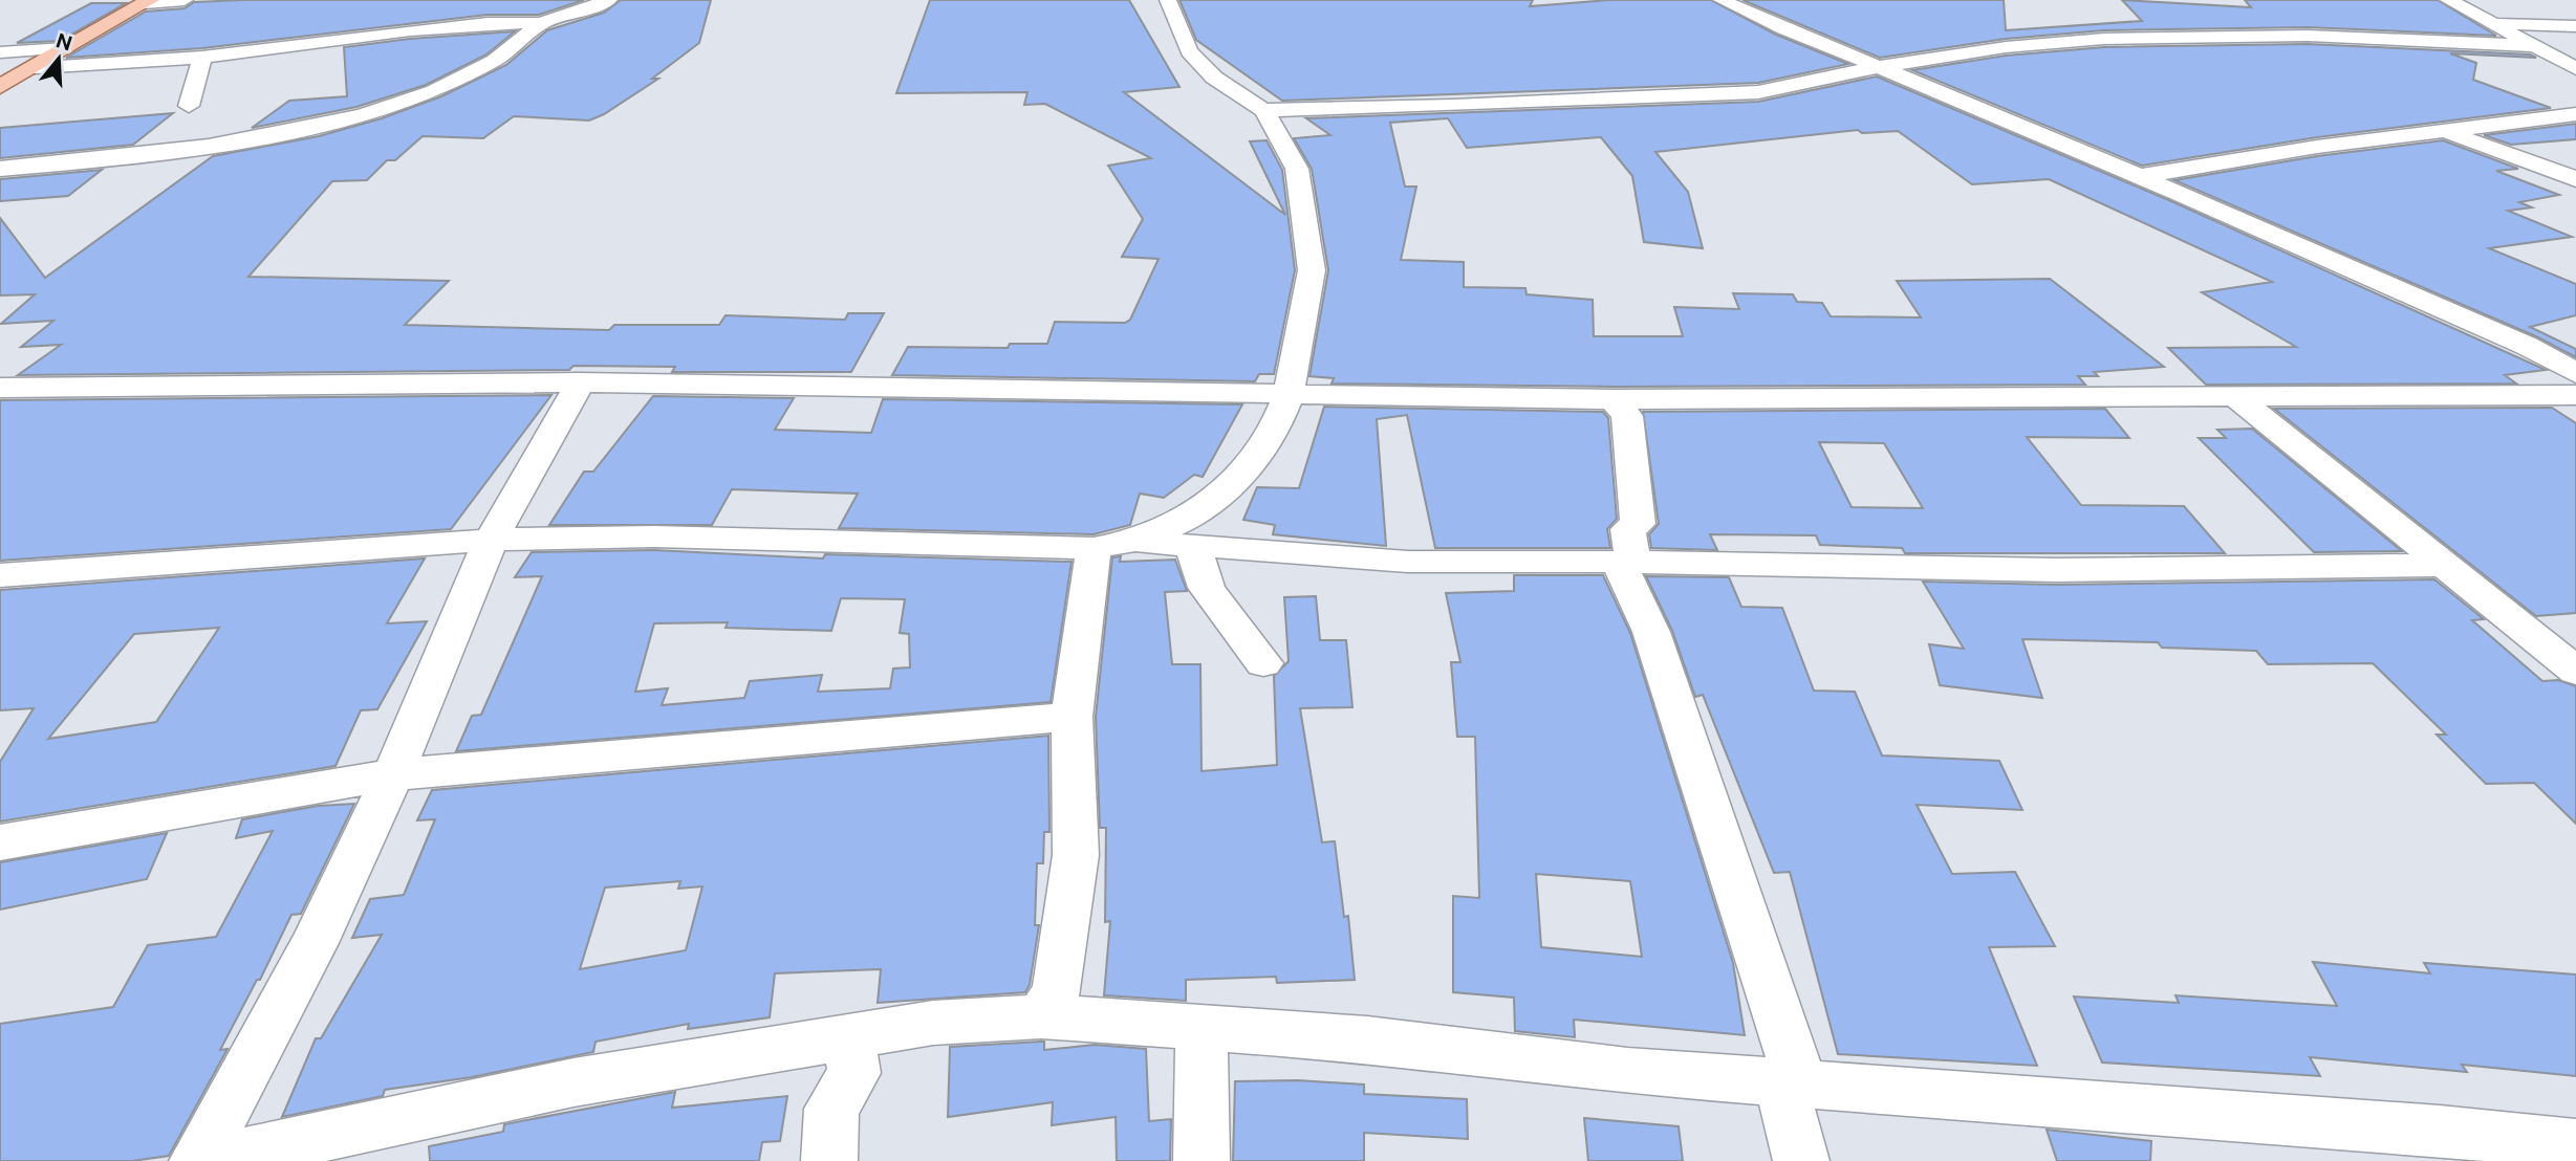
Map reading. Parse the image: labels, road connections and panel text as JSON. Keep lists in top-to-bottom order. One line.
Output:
{"north":"top"}
